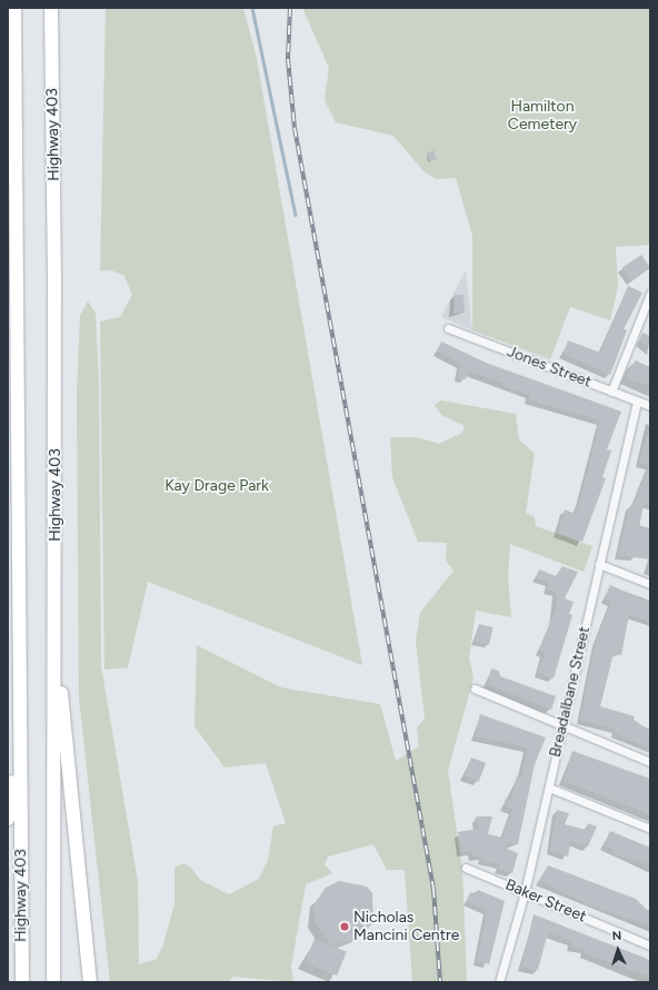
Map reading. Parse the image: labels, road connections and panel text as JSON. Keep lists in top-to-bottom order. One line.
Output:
{"streets":{"highway":["Highway 403"],"street":["Jones Street","Breadalbane Street","Baker Street"]},"crossings":[["Jones Street","Breadalbane Street"],["Breadalbane Street","Baker Street"]],"parks":["Hamilton Cemetery","Kay Drage Park"],"places":["Nicholas Mancini Centre"],"north":"top"}
